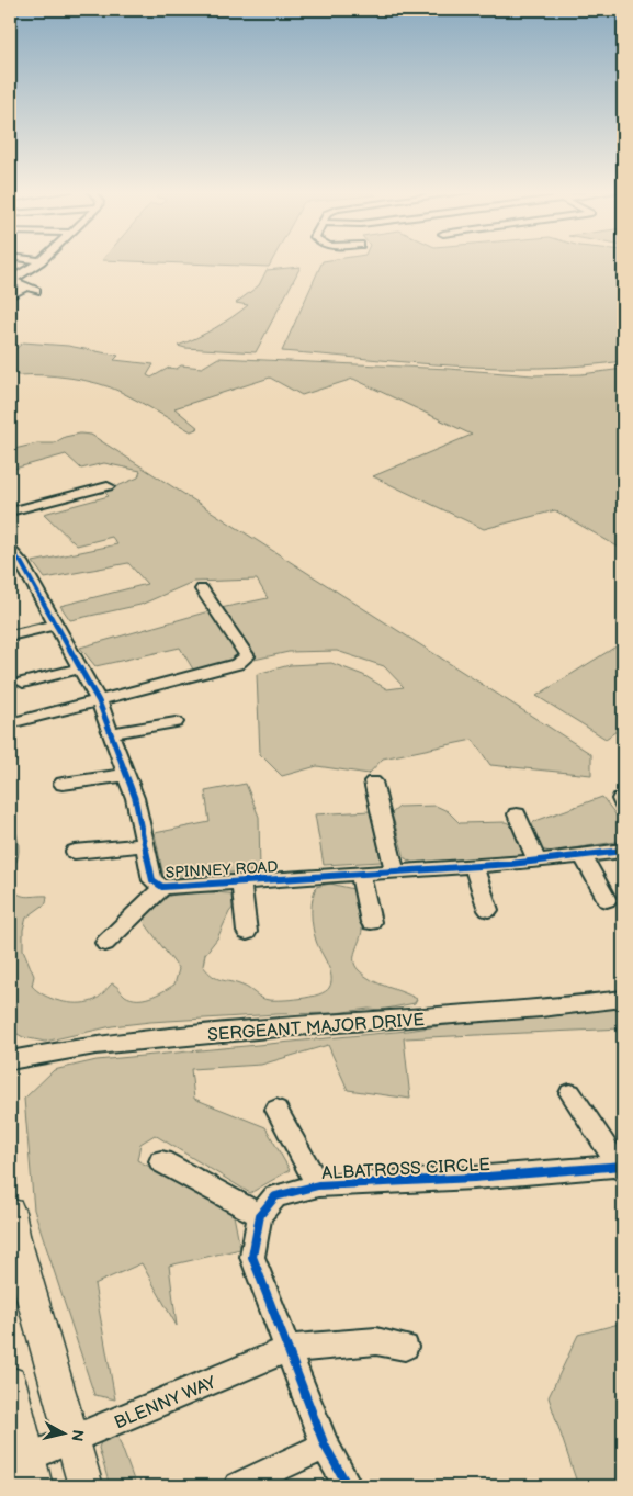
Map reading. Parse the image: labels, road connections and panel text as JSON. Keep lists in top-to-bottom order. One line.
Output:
{"streets":{"street":["SPINNEY ROAD","SERGEANT MAJOR DRIVE","ALBATROSS CIRCLE","BLENNY WAY"]},"north":"right"}
